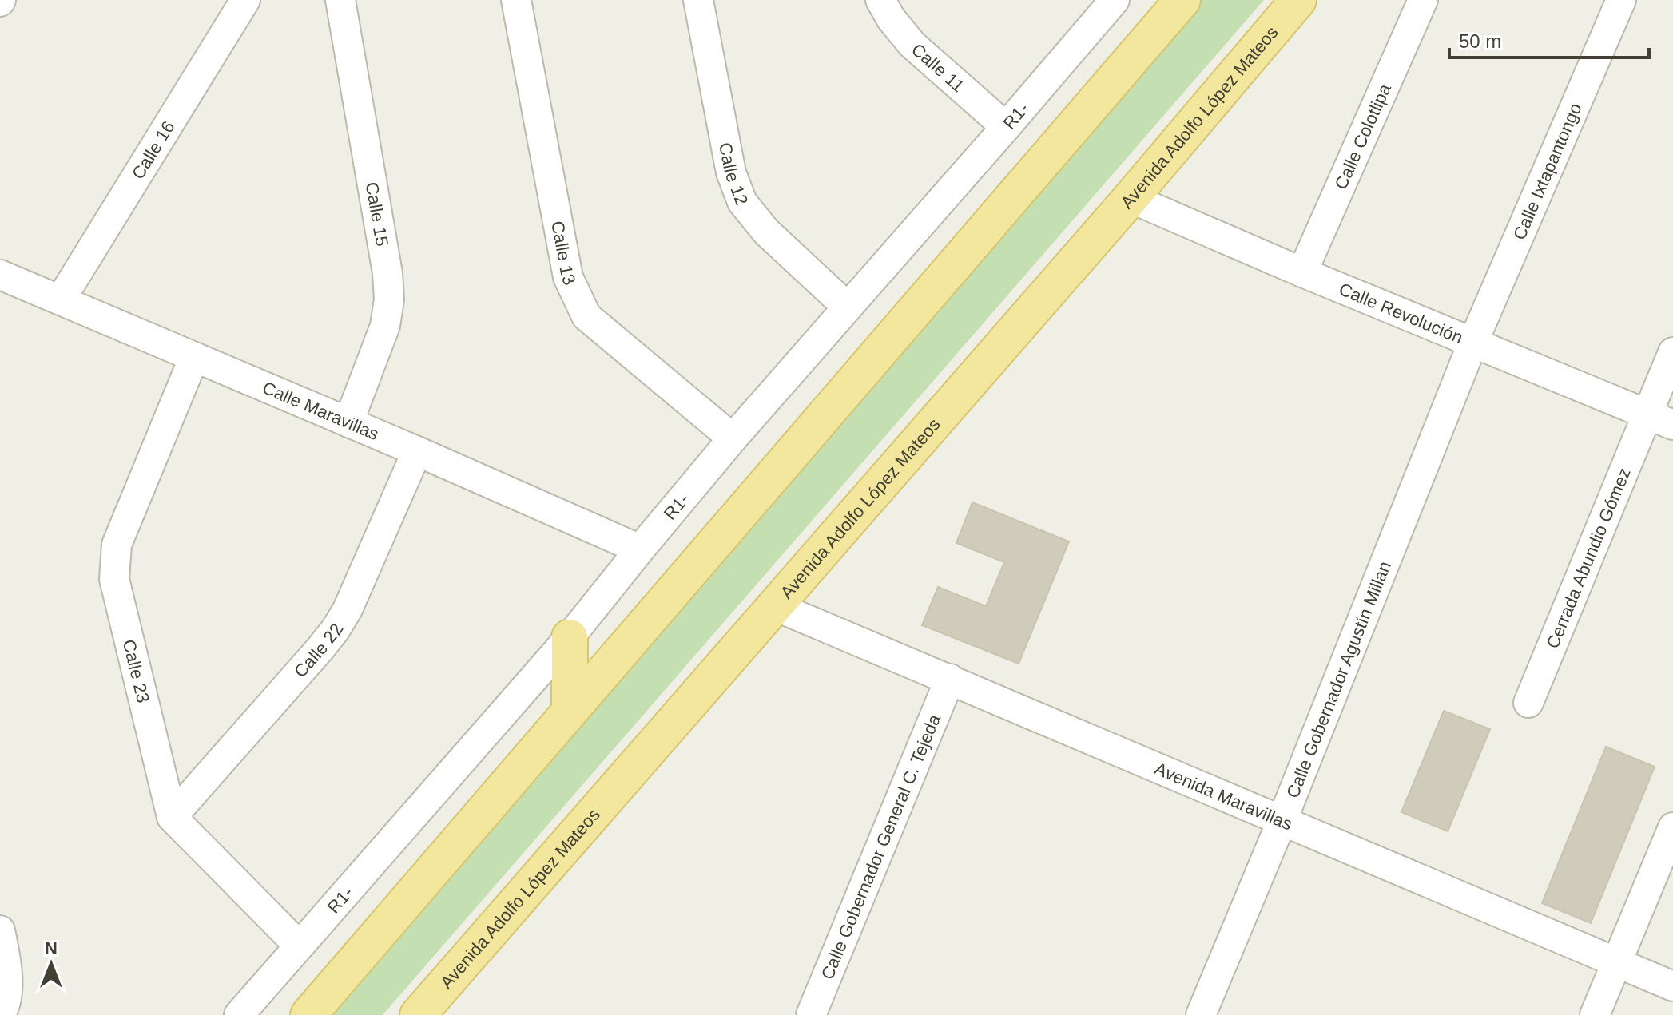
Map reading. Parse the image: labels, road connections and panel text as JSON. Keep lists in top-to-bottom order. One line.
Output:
{"streets":{"main road":["Avenida Adolfo López Mateos"],"street":["Calle 11","R1-","Calle Colotlipa","Calle 16","Calle Ixtapantongo","Calle 12","Calle 15","Calle 13","Calle Revolución","Calle Maravillas","Cerrada Abundio Gómez","Calle 22","Calle 23","Calle Gobernador Agustín Millan","Avenida Maravillas","Calle Gobernador General C. Tejeda"]},"crossings":[["Calle 11","R1-"],["R1-","Calle 12"],["R1-","Calle 13"],["R1-","Calle Maravillas"],["Avenida Adolfo López Mateos","Calle Revolución"],["Avenida Adolfo López Mateos","Avenida Maravillas"],["Calle Colotlipa","Calle Revolución"],["Calle 16","Calle Maravillas"],["Calle Ixtapantongo","Calle Revolución"],["Calle Ixtapantongo","Calle Gobernador Agustín Millan"],["Calle 15","Calle Maravillas"],["Calle Revolución","Cerrada Abundio Gómez"],["Calle Revolución","Calle Gobernador Agustín Millan"],["Calle Maravillas","Calle 22"],["Calle Maravillas","Calle 23"],["Calle 22","Calle 23"],["Calle Gobernador Agustín Millan","Avenida Maravillas"],["Avenida Maravillas","Calle Gobernador General C. Tejeda"]],"scale_bar":"50 m","north":"top"}
